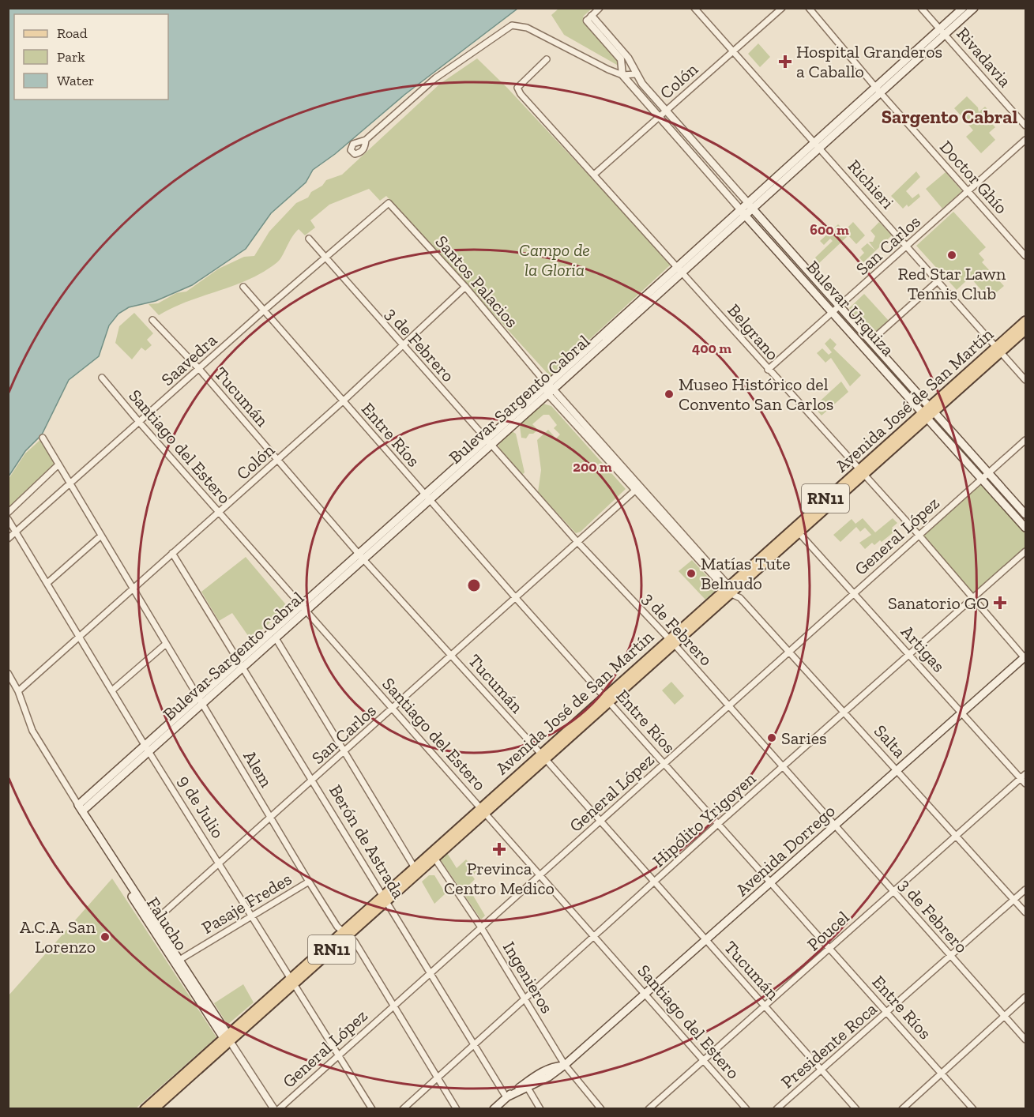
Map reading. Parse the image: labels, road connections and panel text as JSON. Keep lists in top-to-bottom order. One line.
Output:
{"streets":{"main road":["Bulevar Urquiza","Bulevar Sargento Cabral","Avenida José de San Martín","RN11","Avenida Dorrego","Falucho"],"street":["Rivadavia","Colón","Doctor Ghío","Richieri","San Carlos","Santos Palacios","Belgrano","3 de Febrero","Saavedra","Tucumán","Entre Ríos","Santiago del Estero","General López","Artigas","Salta","Alem","9 de Julio","Hipólito Yrigoyen","Berón de Astrada","Pasaje Fredes","Poucel","Ingenieros","Presidente Roca"]},"crossings":[["Rivadavia","Bulevar Sargento Cabral"],["Colón","Richieri"],["Colón","Santos Palacios"],["Colón","Bulevar Urquiza"],["Colón","Belgrano"],["Colón","3 de Febrero"],["Colón","Tucumán"],["Colón","Entre Ríos"],["Colón","Santiago del Estero"],["Colón","Alem"],["Colón","9 de Julio"],["Colón","Berón de Astrada"],["Colón","Falucho"],["Doctor Ghío","San Carlos"],["Doctor Ghío","Bulevar Sargento Cabral"],["Richieri","San Carlos"],["Richieri","Bulevar Sargento Cabral"],["Richieri","Avenida José de San Martín"],["San Carlos","Bulevar Urquiza"],["San Carlos","Belgrano"],["San Carlos","3 de Febrero"],["San Carlos","Tucumán"],["San Carlos","Entre Ríos"],["San Carlos","Santiago del Estero"],["San Carlos","Alem"],["San Carlos","9 de Julio"],["San Carlos","Berón de Astrada"],["San Carlos","Falucho"],["Santos Palacios","Saavedra"],["Santos Palacios","Bulevar Sargento Cabral"],["Bulevar Urquiza","Bulevar Sargento Cabral"],["Bulevar Urquiza","Avenida José de San Martín"],["Bulevar Urquiza","General López"],["Belgrano","Bulevar Sargento Cabral"],["Belgrano","Avenida José de San Martín"],["Belgrano","General López"],["Belgrano","Hipólito Yrigoyen"],["Belgrano","Avenida Dorrego"],["3 de Febrero","Saavedra"],["3 de Febrero","Bulevar Sargento Cabral"],["3 de Febrero","Avenida José de San Martín"],["3 de Febrero","General López"],["3 de Febrero","Hipólito Yrigoyen"],["3 de Febrero","Avenida Dorrego"],["3 de Febrero","Poucel"],["3 de Febrero","Presidente Roca"],["Saavedra","Tucumán"],["Saavedra","Entre Ríos"],["Saavedra","Santiago del Estero"],["Saavedra","Alem"],["Saavedra","9 de Julio"],["Tucumán","Bulevar Sargento Cabral"],["Tucumán","Avenida José de San Martín"],["Tucumán","General López"],["Tucumán","Hipólito Yrigoyen"],["Tucumán","Avenida Dorrego"],["Tucumán","Poucel"],["Tucumán","Presidente Roca"],["Bulevar Sargento Cabral","Entre Ríos"],["Bulevar Sargento Cabral","Santiago del Estero"],["Bulevar Sargento Cabral","Alem"],["Bulevar Sargento Cabral","9 de Julio"],["Bulevar Sargento Cabral","Berón de Astrada"],["Bulevar Sargento Cabral","Falucho"],["Avenida José de San Martín","Entre Ríos"],["Avenida José de San Martín","Santiago del Estero"],["Avenida José de San Martín","Artigas"],["Avenida José de San Martín","Salta"],["Avenida José de San Martín","Alem"],["Avenida José de San Martín","9 de Julio"],["Avenida José de San Martín","Berón de Astrada"],["Avenida José de San Martín","Falucho"],["Avenida José de San Martín","Ingenieros"],["Entre Ríos","General López"],["Entre Ríos","Hipólito Yrigoyen"],["Entre Ríos","Avenida Dorrego"],["Entre Ríos","Poucel"],["Entre Ríos","Presidente Roca"],["Santiago del Estero","General López"],["Santiago del Estero","Hipólito Yrigoyen"],["Santiago del Estero","Avenida Dorrego"],["Santiago del Estero","Poucel"],["General López","Artigas"],["General López","Salta"],["General López","Alem"],["General López","9 de Julio"],["General López","Berón de Astrada"],["General López","Ingenieros"],["Artigas","Hipólito Yrigoyen"],["Artigas","Avenida Dorrego"],["Artigas","Poucel"],["Salta","Hipólito Yrigoyen"],["Salta","Avenida Dorrego"],["Salta","Poucel"],["Salta","Presidente Roca"],["Alem","Hipólito Yrigoyen"],["Alem","Pasaje Fredes"],["9 de Julio","Pasaje Fredes"],["Hipólito Yrigoyen","Berón de Astrada"],["Hipólito Yrigoyen","Ingenieros"],["Berón de Astrada","Avenida Dorrego"],["Avenida Dorrego","Ingenieros"],["Pasaje Fredes","Falucho"]],"districts":["Sargento Cabral"],"parks":["Campo de la Gloria"],"places":{"health":["Hospital Granderos a Caballo","Sanatorio GO","Previnca Centro Medico"],"other":["Red Star Lawn Tennis Club","Museo Histórico del Convento San Carlos","Matías Tute Belnudo","Saries","A.C.A. San Lorenzo"]},"legend":["Road","Park","Water"],"rings":["600 m","400 m","200 m"]}
